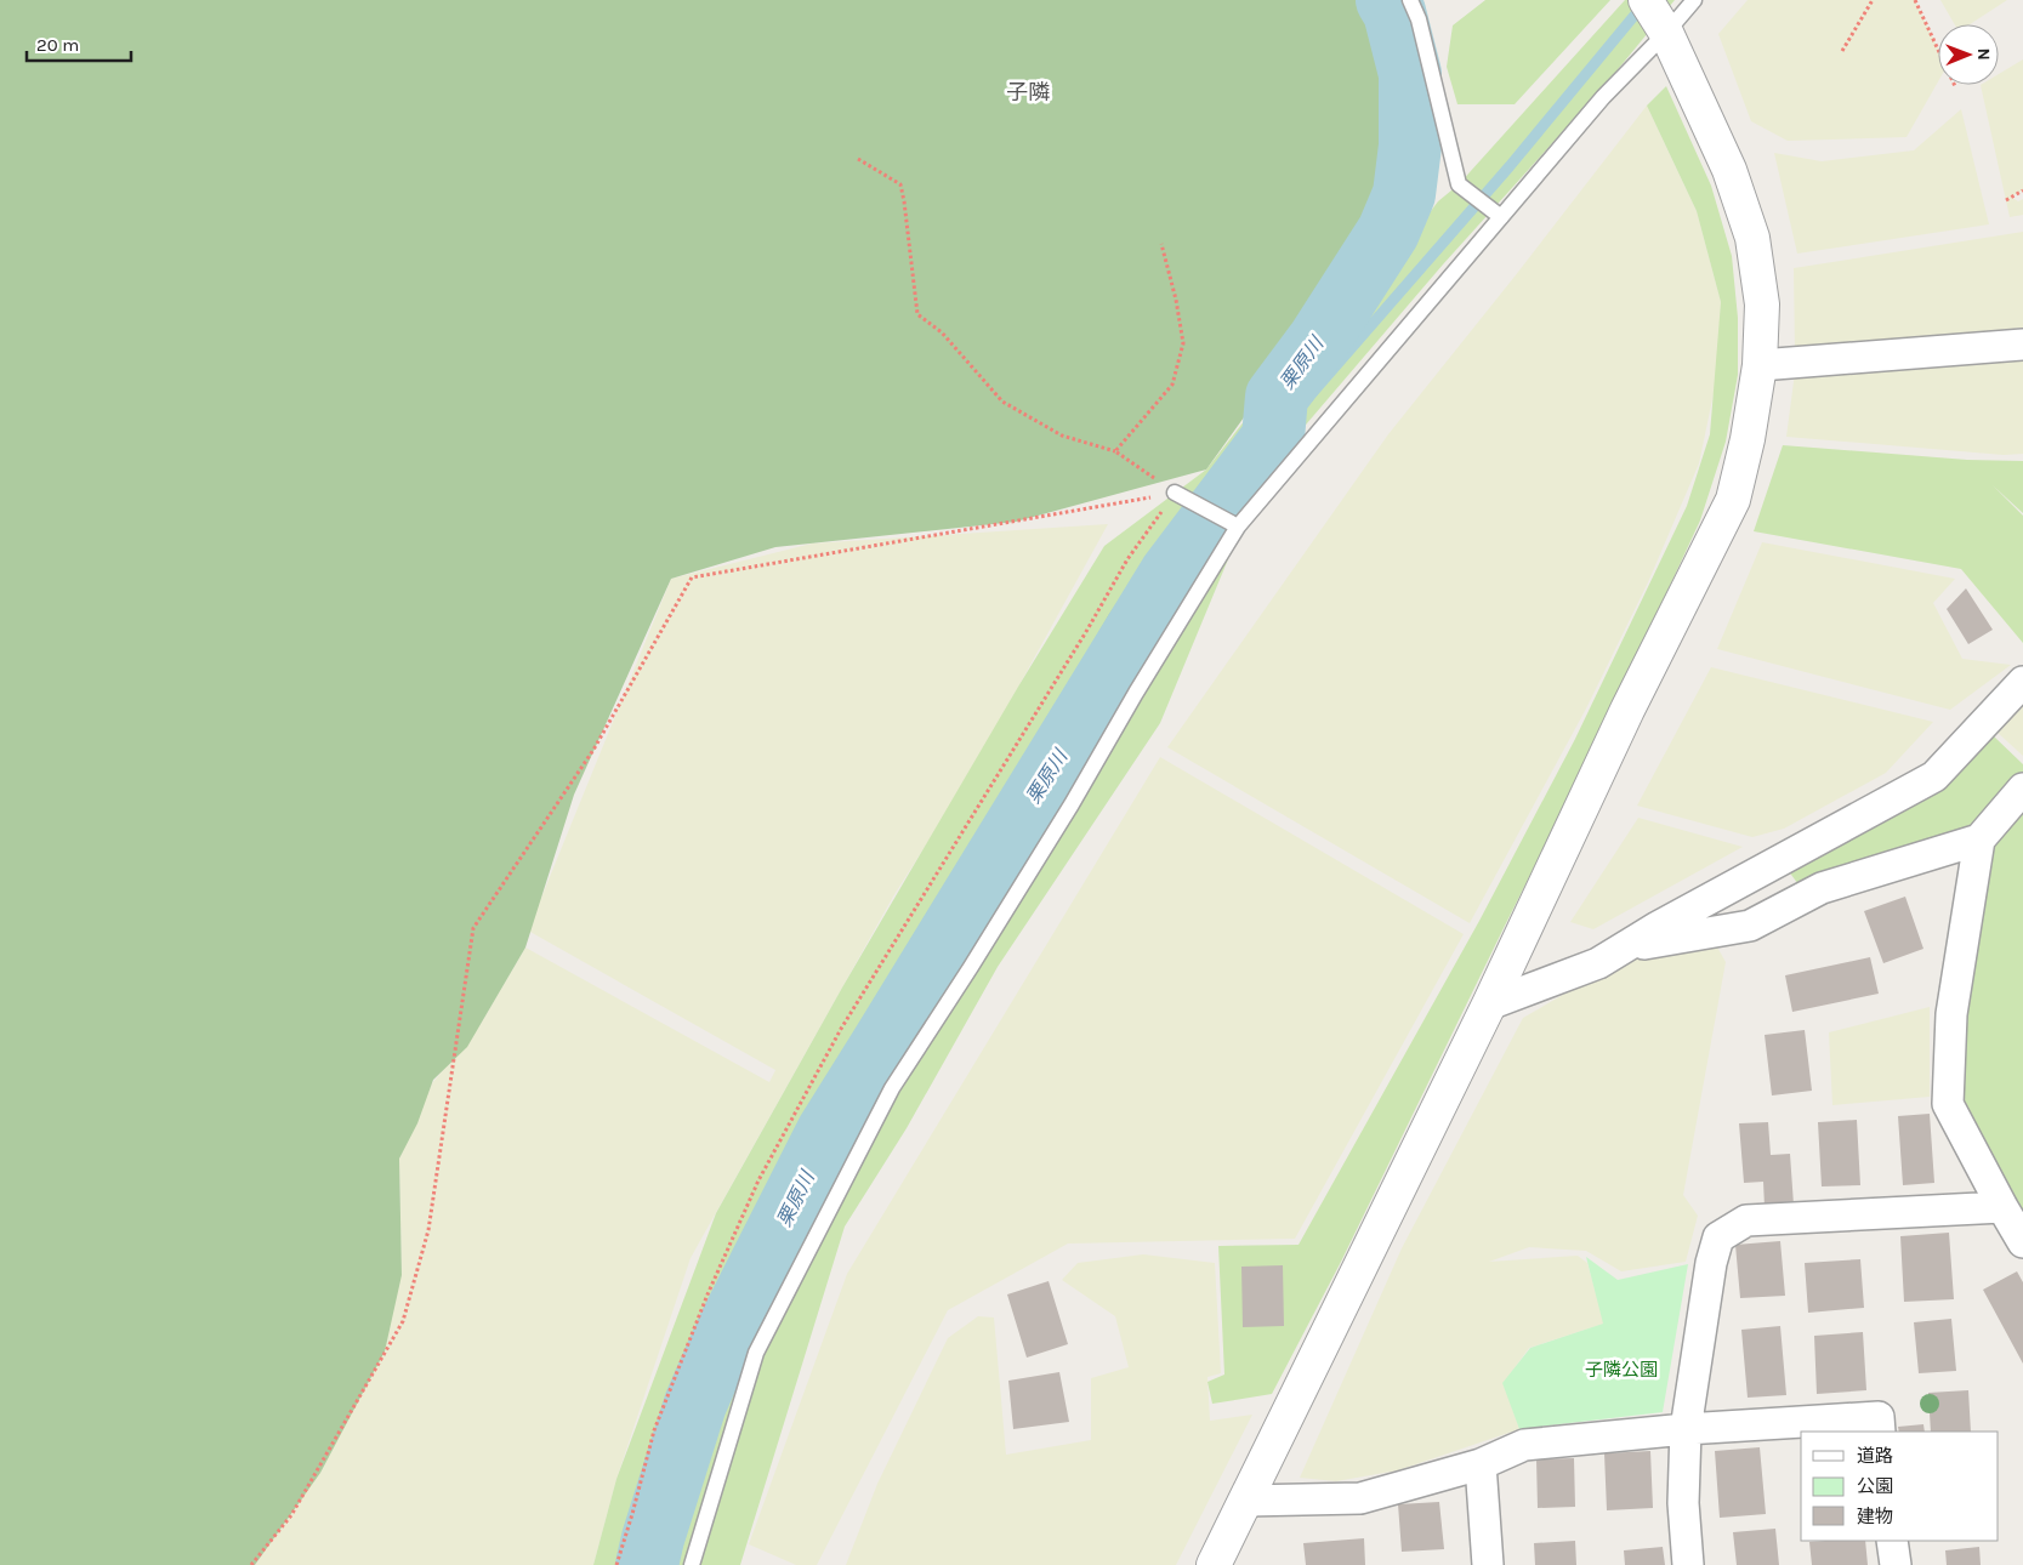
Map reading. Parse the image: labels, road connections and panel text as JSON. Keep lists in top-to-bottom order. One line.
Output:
{"districts":["子隣"],"water":["栗原川"],"parks":["子隣公園"],"legend":["道路","公園","建物"],"scale_bar":"20 m","north":"right"}
